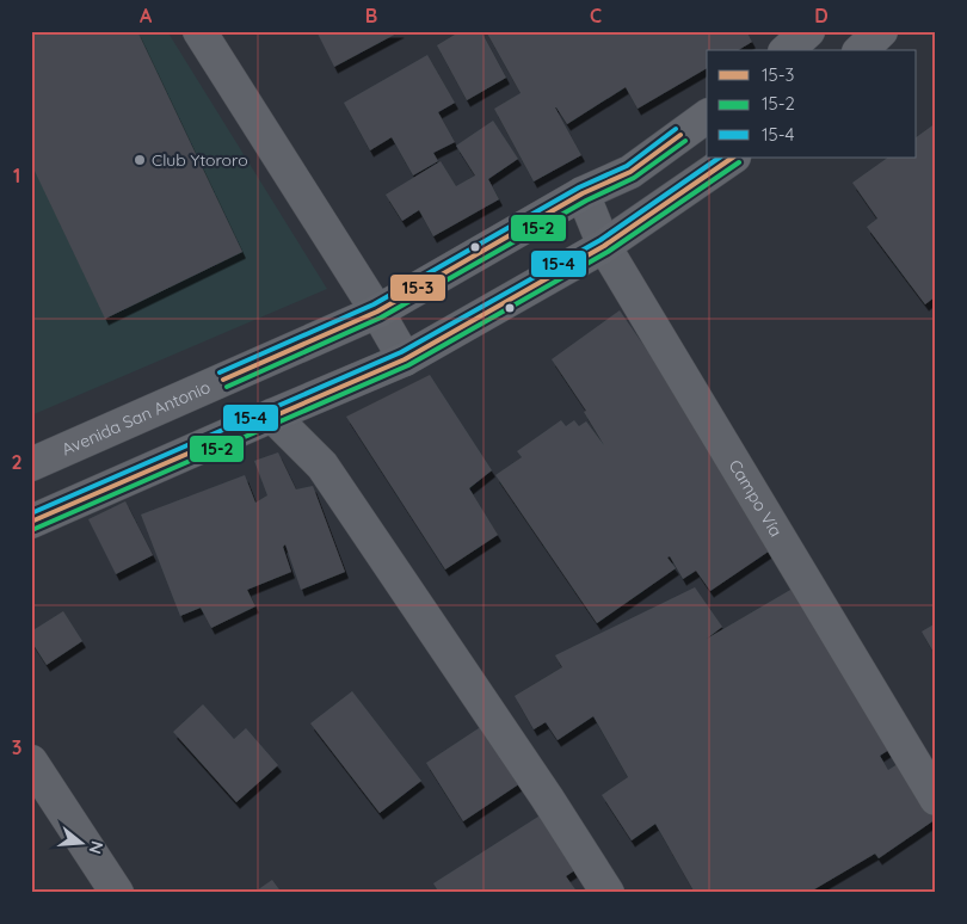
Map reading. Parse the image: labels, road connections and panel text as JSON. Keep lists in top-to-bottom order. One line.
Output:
{"streets":{"main road":["Avenida San Antonio"],"street":["Campo Vía"]},"crossings":[["Avenida San Antonio","Campo Vía"]],"places":["Club Ytororo"],"lines":["transit line 15-4","transit line 15-3","transit line 15-2"],"legend":["15-3","15-2","15-4"],"north":"right","grid":{"columns":["A","B","C","D"],"rows":["1","2","3"]}}
